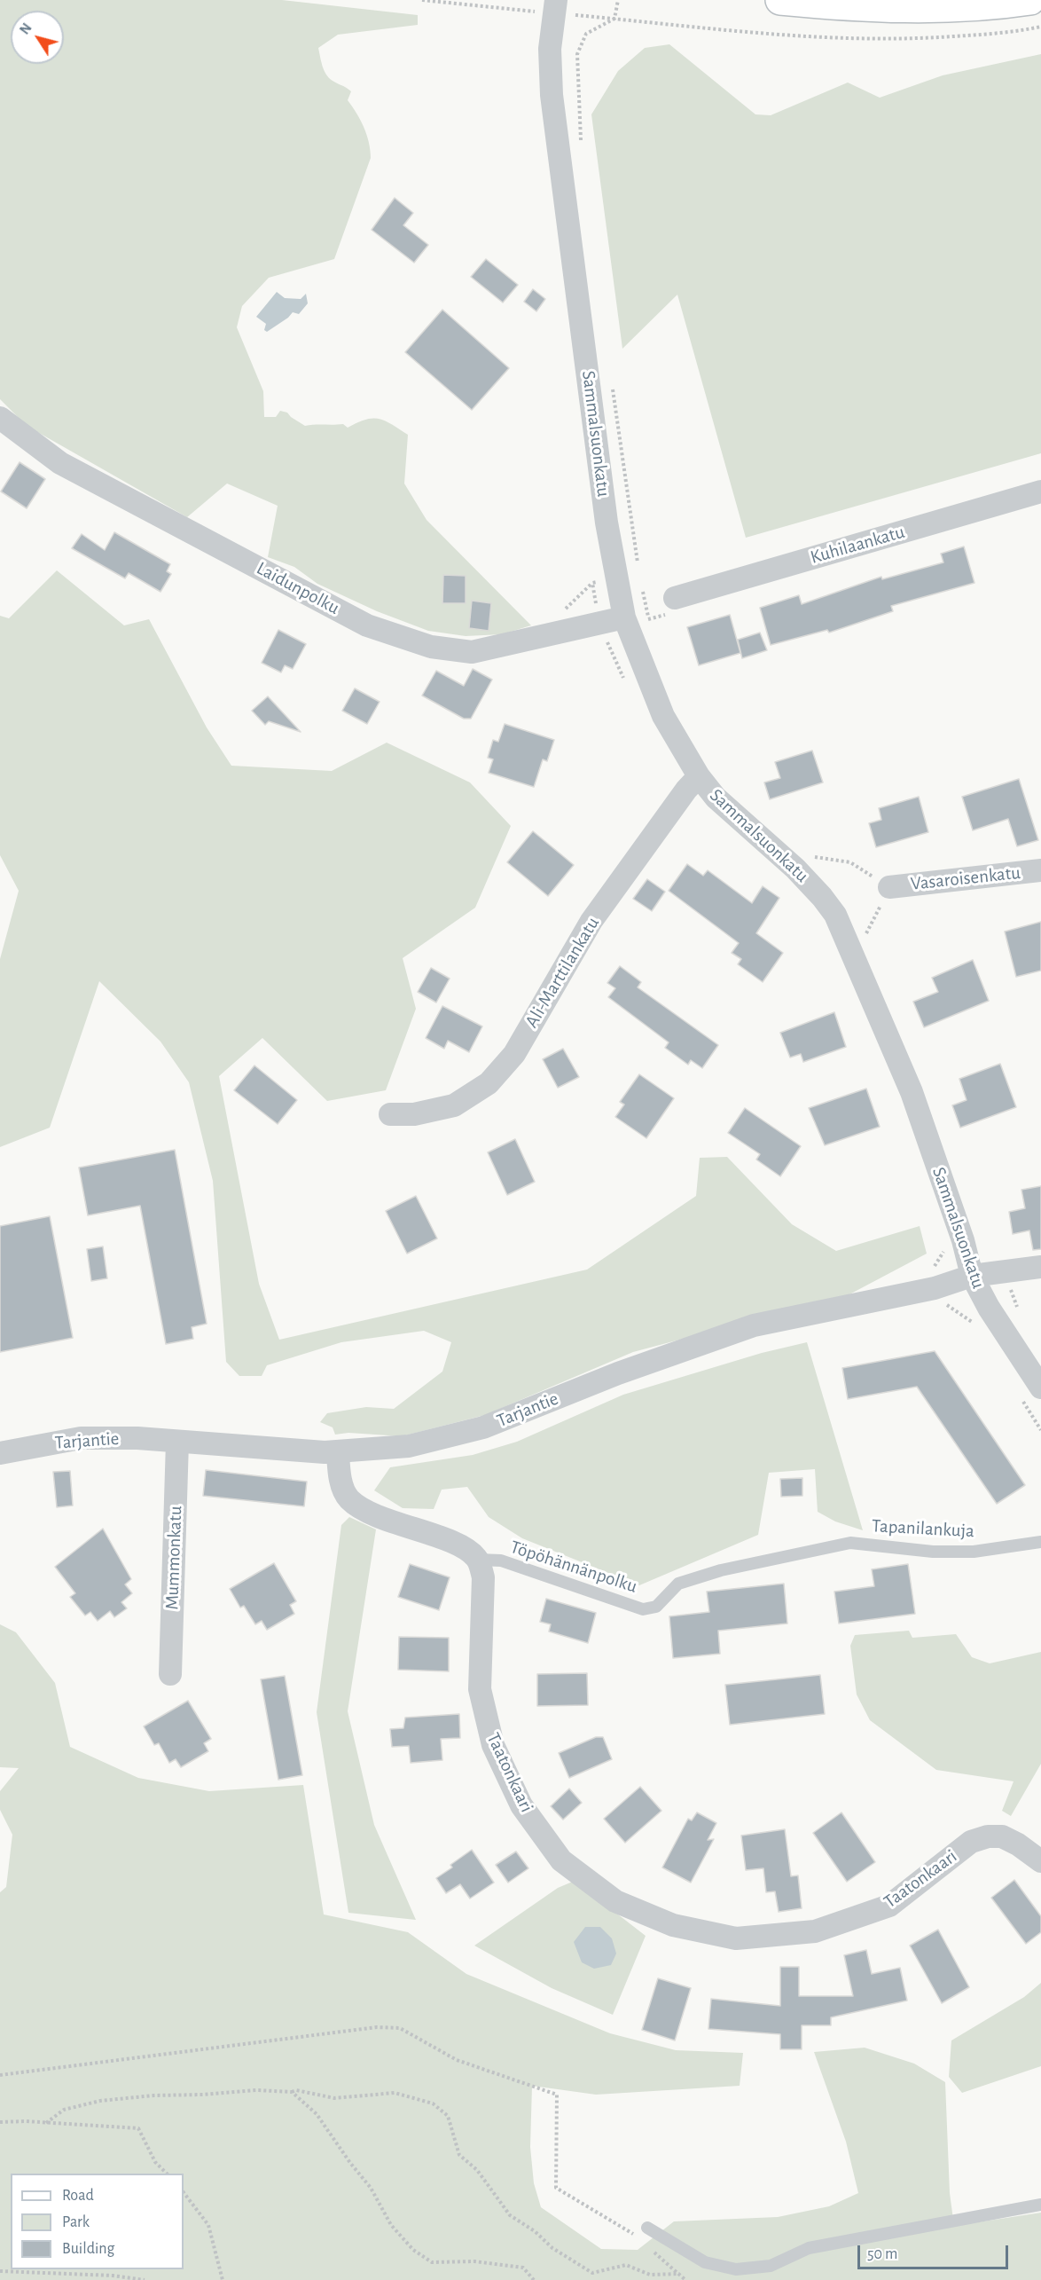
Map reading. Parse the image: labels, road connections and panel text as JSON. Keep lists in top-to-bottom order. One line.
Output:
{"streets":{"street":["Sammalsuonkatu","Kuhilaankatu","Laidunpolku","Vasaroisenkatu","Ali-Marttilankatu","Tarjantie","Mummonkatu","Taatonkaari"],"lane":["Tapanilankuja","Töpöhännänpolku"]},"crossings":[["Sammalsuonkatu","Laidunpolku"],["Sammalsuonkatu","Ali-Marttilankatu"],["Sammalsuonkatu","Tarjantie"],["Tarjantie","Mummonkatu"],["Tapanilankuja","Töpöhännänpolku"],["Töpöhännänpolku","Taatonkaari"]],"legend":["Road","Park","Building"],"scale_bar":"50 m","north":"top left"}
